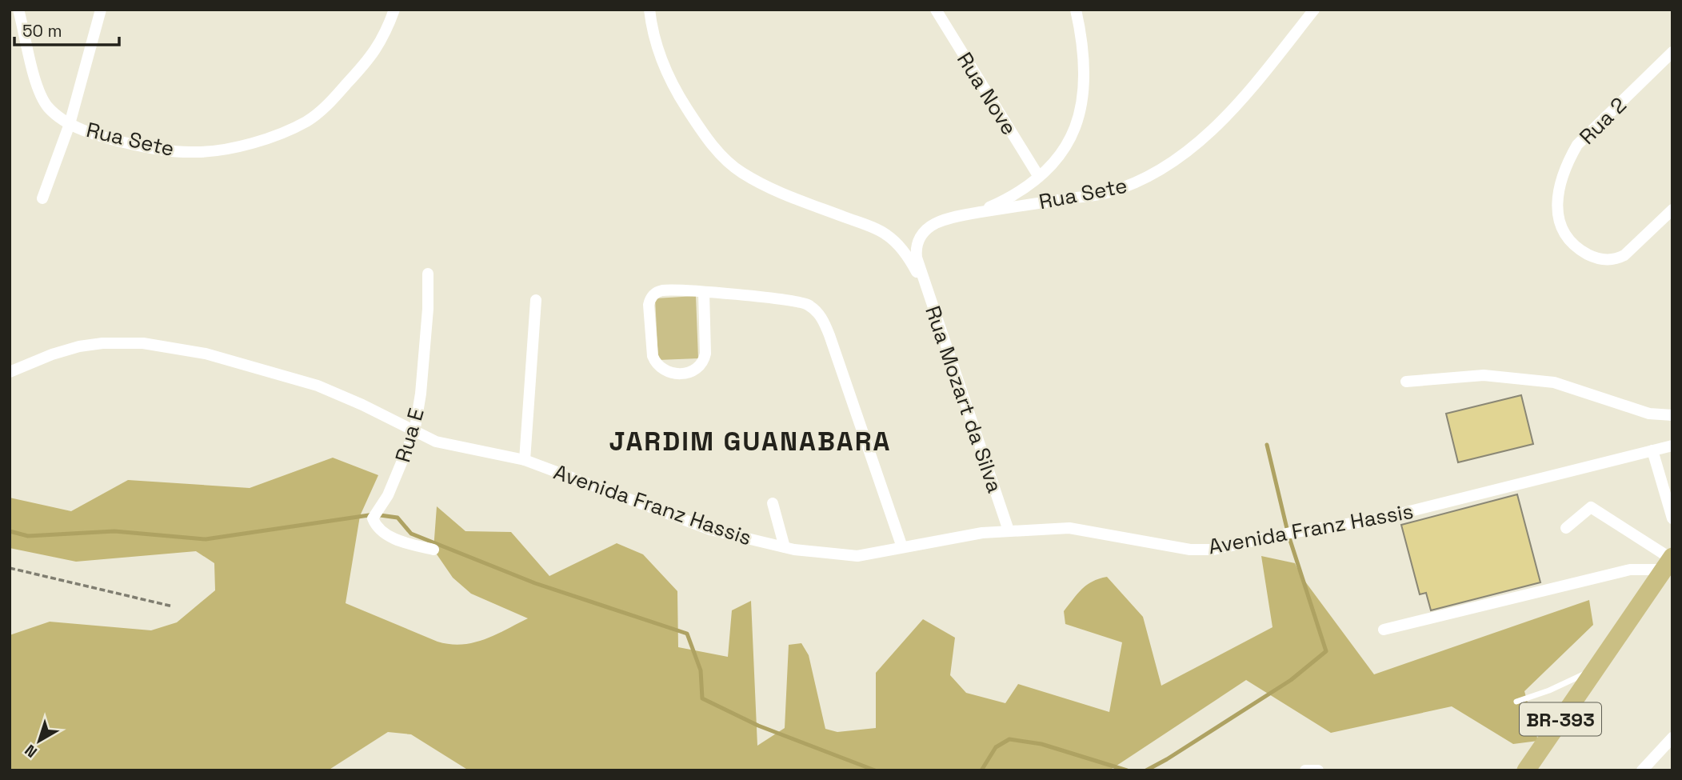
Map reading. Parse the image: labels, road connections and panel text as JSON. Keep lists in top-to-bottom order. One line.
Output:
{"streets":{"main road":["BR-393"],"street":["Rua Nove","Rua 2","Rua Sete","Rua Mozart da Silva","Rua E","Avenida Franz Hassis"]},"crossings":[["Rua Sete","Rua Mozart da Silva"],["Rua Mozart da Silva","Avenida Franz Hassis"],["Rua E","Avenida Franz Hassis"]],"districts":["JARDIM GUANABARA"],"scale_bar":"50 m","north":"bottom left"}
